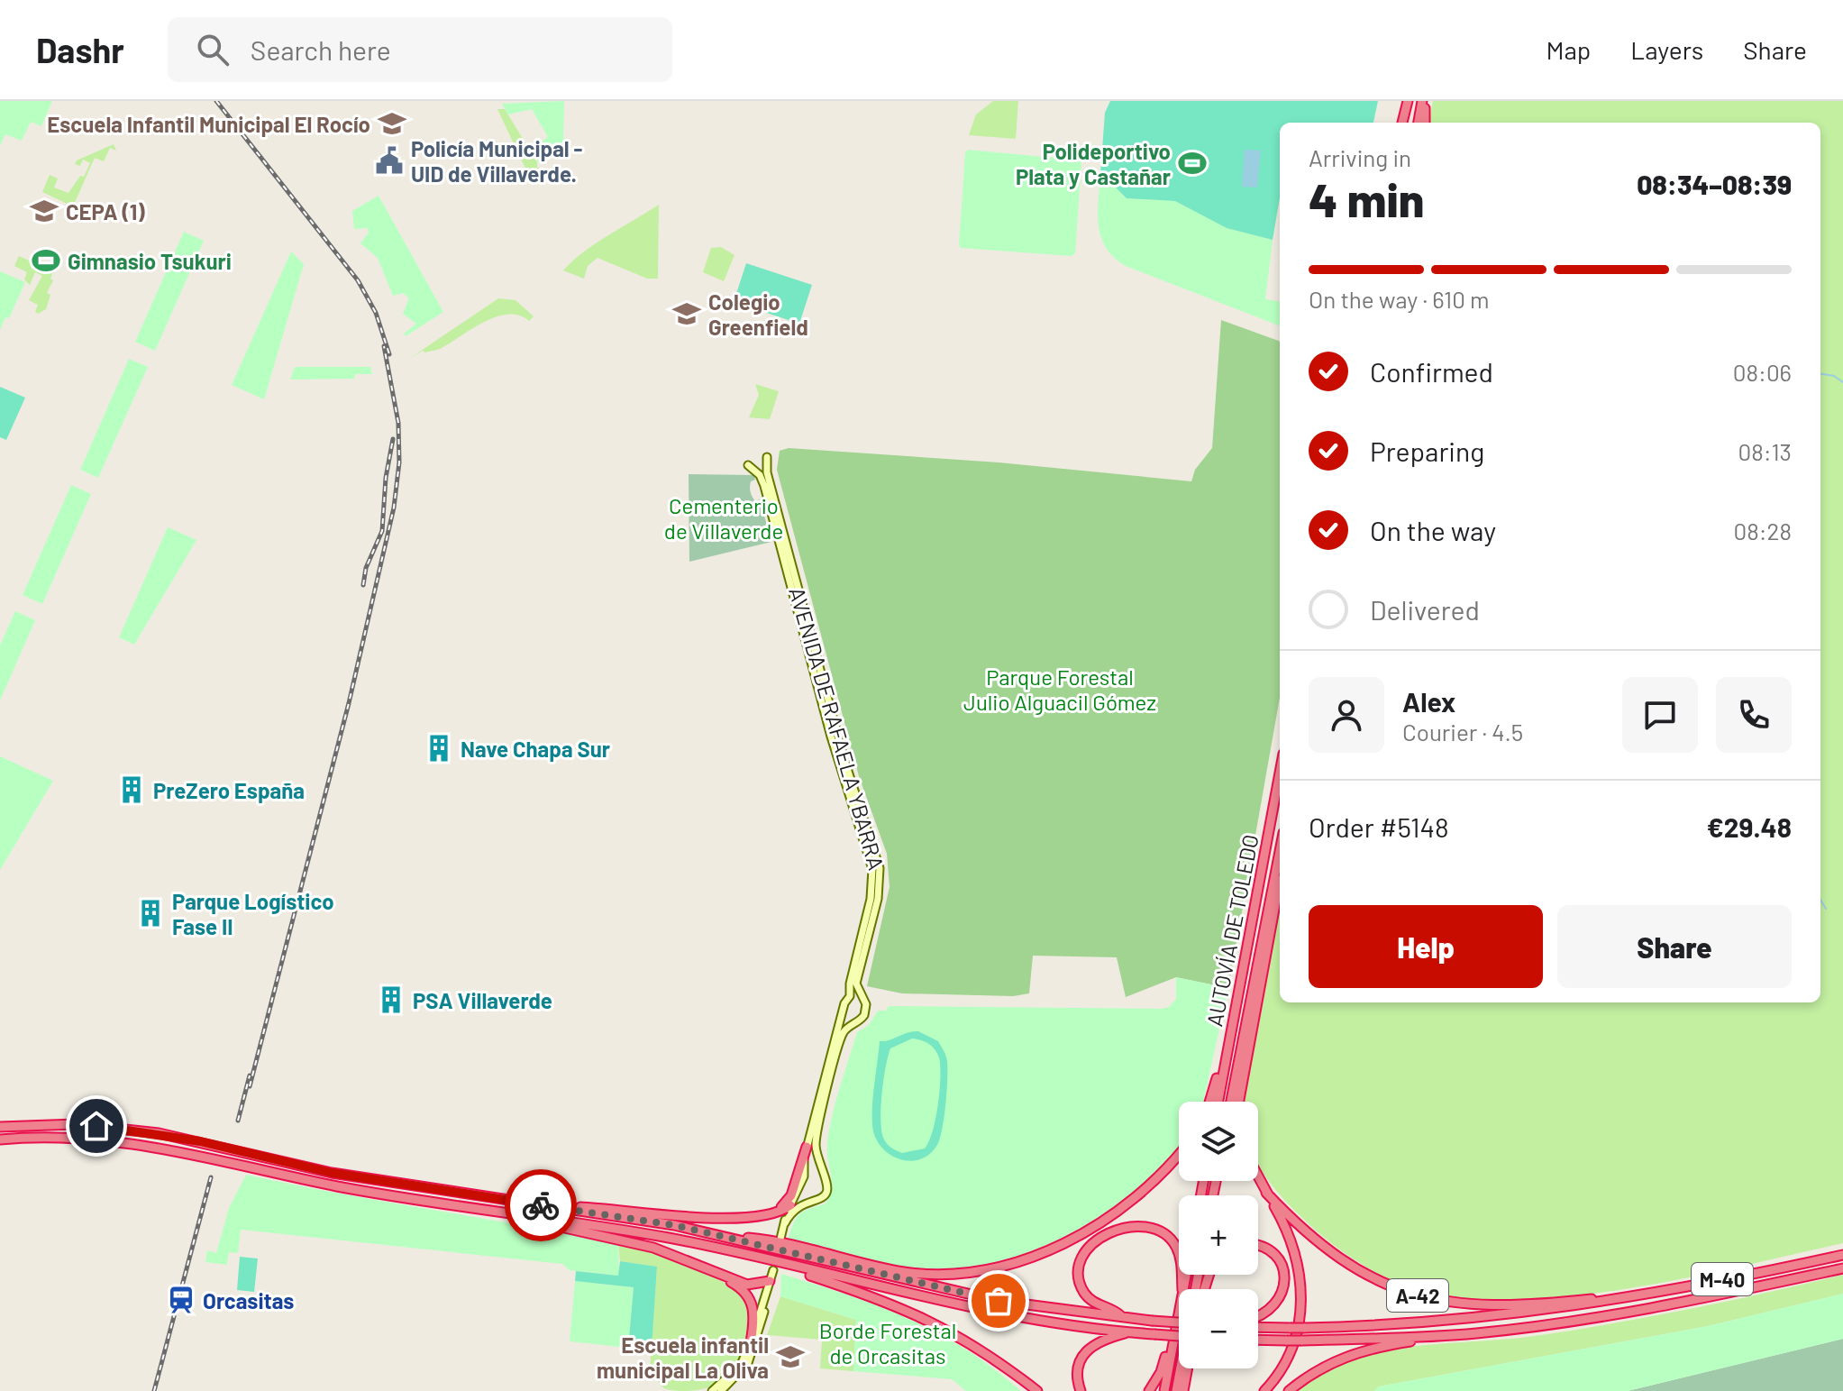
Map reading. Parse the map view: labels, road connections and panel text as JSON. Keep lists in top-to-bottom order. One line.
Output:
{"streets":{"highway":["AUTOVÍA DE TOLEDO","M-40","A-42"],"main road":["AVENIDA DE RAFAELA YBARRA"]},"crossings":[["M-40","A-42"]],"parks":["Cementerio de Villaverde","Parque Forestal Julio Alguacil Gómez","Borde Forestal de Orcasitas"],"places":{"school or university":["Escuela Infantil Municipal El Rocío","CEPA (1)","Colegio Greenfield","Escuela infantil municipal La Oliva"],"public building":["Policía Municipal - UID de Villaverde."],"sports":["Polideportivo Plata y Castañar","Gimnasio Tsukuri"],"building":["Nave Chapa Sur","PreZero España","Parque Logístico Fase II","PSA Villaverde"],"station":["Orcasitas"]},"page":{"header":"Dashr","search":"Search here","nav":["Map","Layers","Share"],"heading":["4 min","Arriving in","08:34–08:39"],"panel":["Alex","Courier · 4.5","Order #5148","€29.48"],"bar":"On the way · 610 m","list":[["Confirmed","08:06"],["Preparing","08:13"],["On the way","08:28"],"Delivered"],"buttons":["Help","Share"],"map_buttons":["+","−"]}}
